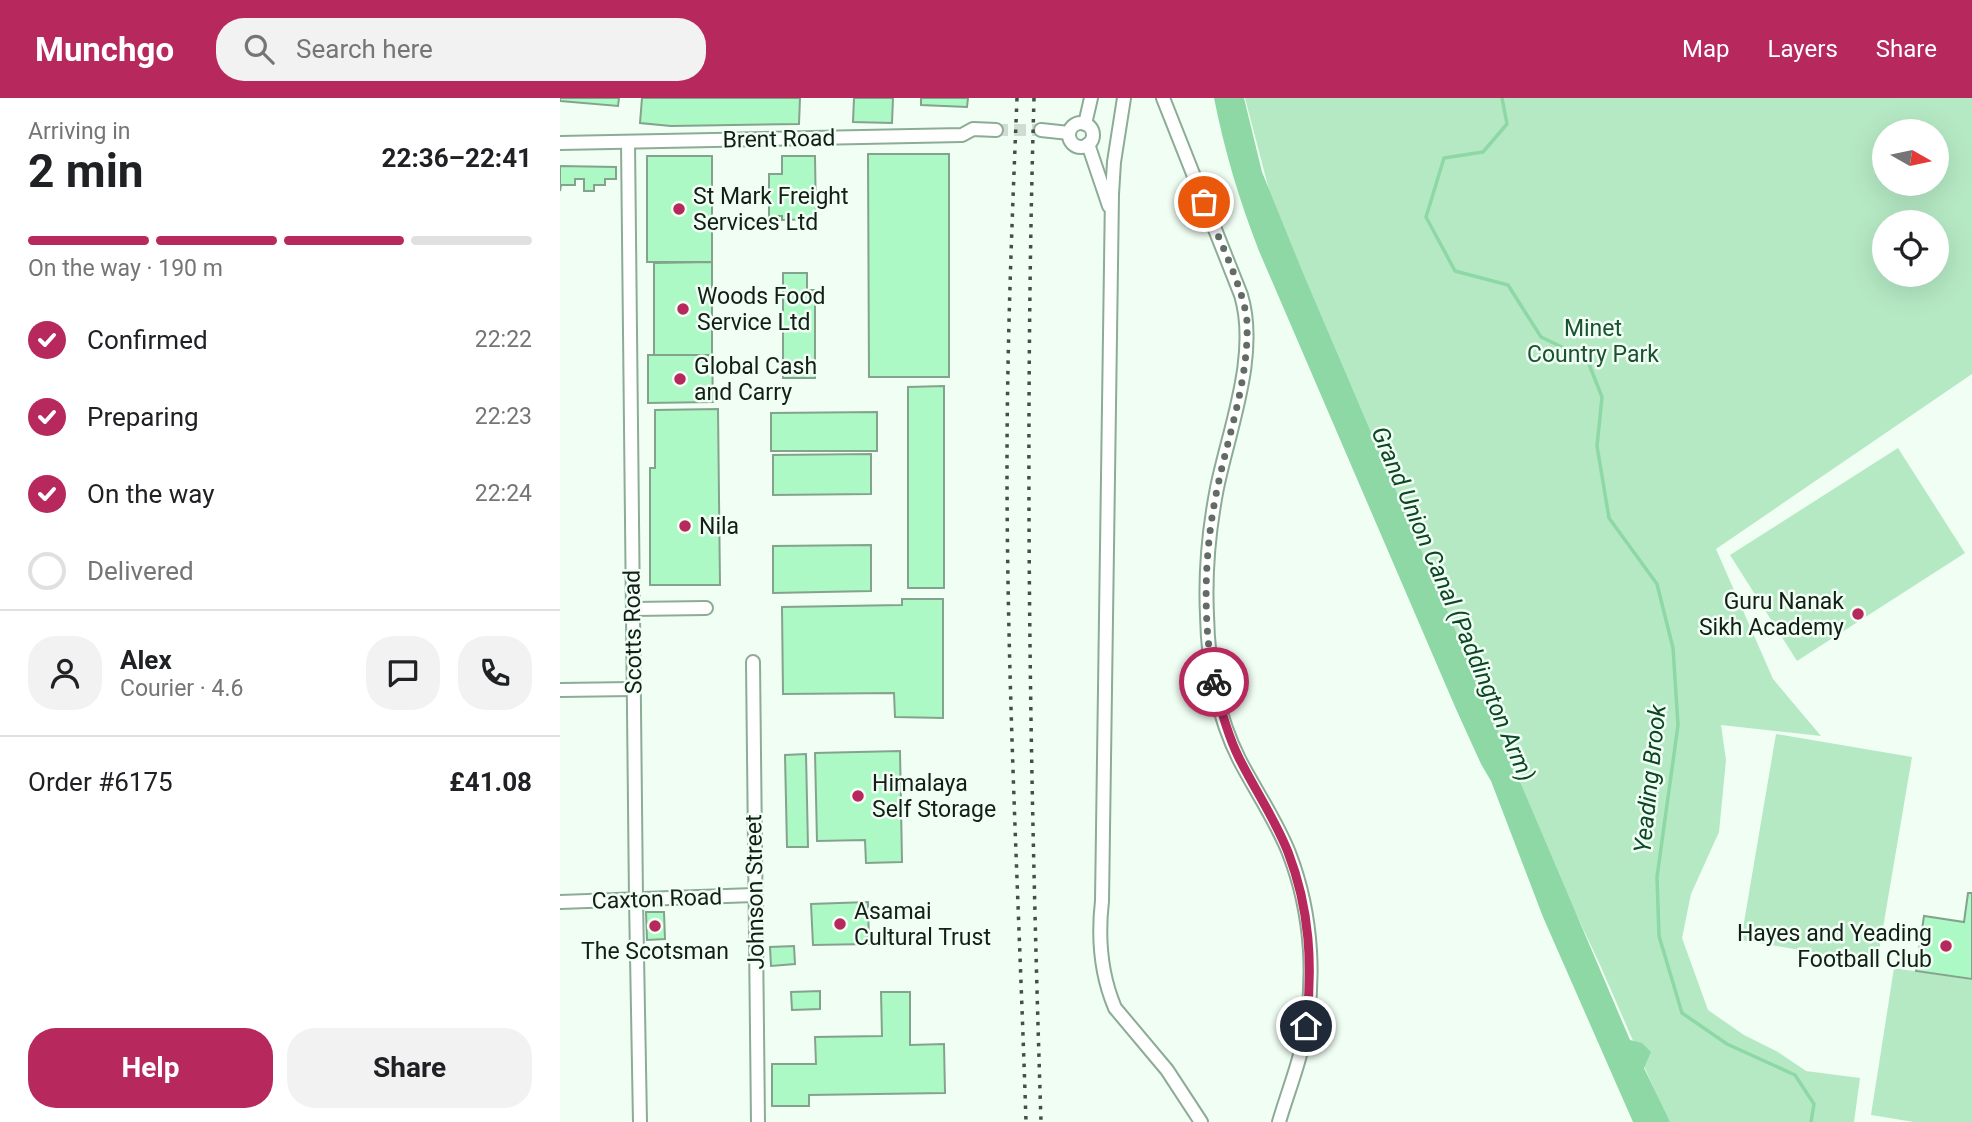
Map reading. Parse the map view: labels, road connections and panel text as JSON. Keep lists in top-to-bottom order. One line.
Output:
{"streets":{"street":["Brent Road","Scotts Road","Johnson Street","Caxton Road"]},"crossings":[["Brent Road","Scotts Road"],["Scotts Road","Caxton Road"],["Johnson Street","Caxton Road"]],"water":["Grand Union Canal (Paddington Arm)","Yeading Brook"],"parks":["Minet Country Park"],"places":["St Mark Freight Services Ltd","Woods Food Service Ltd","Global Cash and Carry","Nila","Guru Nanak Sikh Academy","Himalaya Self Storage","Asamai Cultural Trust","The Scotsman","Hayes and Yeading Football Club"],"north":"right","page":{"header":"Munchgo","search":"Search here","nav":["Map","Layers","Share"],"heading":["2 min","Arriving in","22:36–22:41"],"panel":["Alex","Courier · 4.6","Order #6175","£41.08"],"bar":"On the way · 190 m","list":[["Confirmed","22:22"],["Preparing","22:23"],["On the way","22:24"],"Delivered"],"buttons":["Help","Share"]}}
